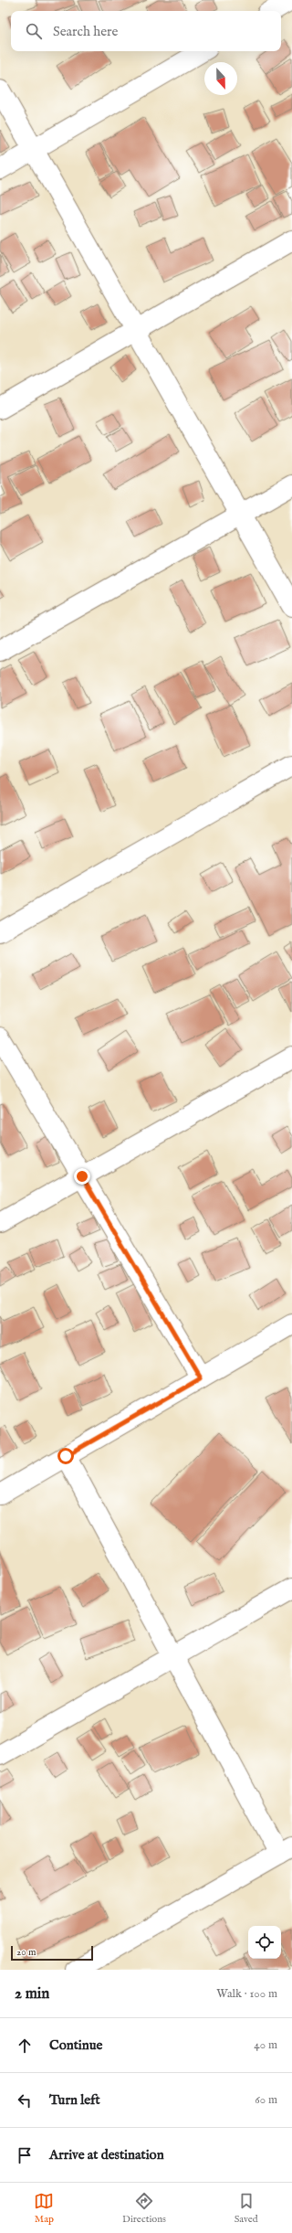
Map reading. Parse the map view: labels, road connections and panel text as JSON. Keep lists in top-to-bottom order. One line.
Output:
{"scale_bar":"20 m","north":"bottom","page":{"search":"Search here","scale":"20 m","heading":["2 min","Walk · 100 m"],"list":[["Continue","40 m"],["Turn left","60 m"],"Arrive at destination"],"nav":["Map","Directions","Saved"]}}
